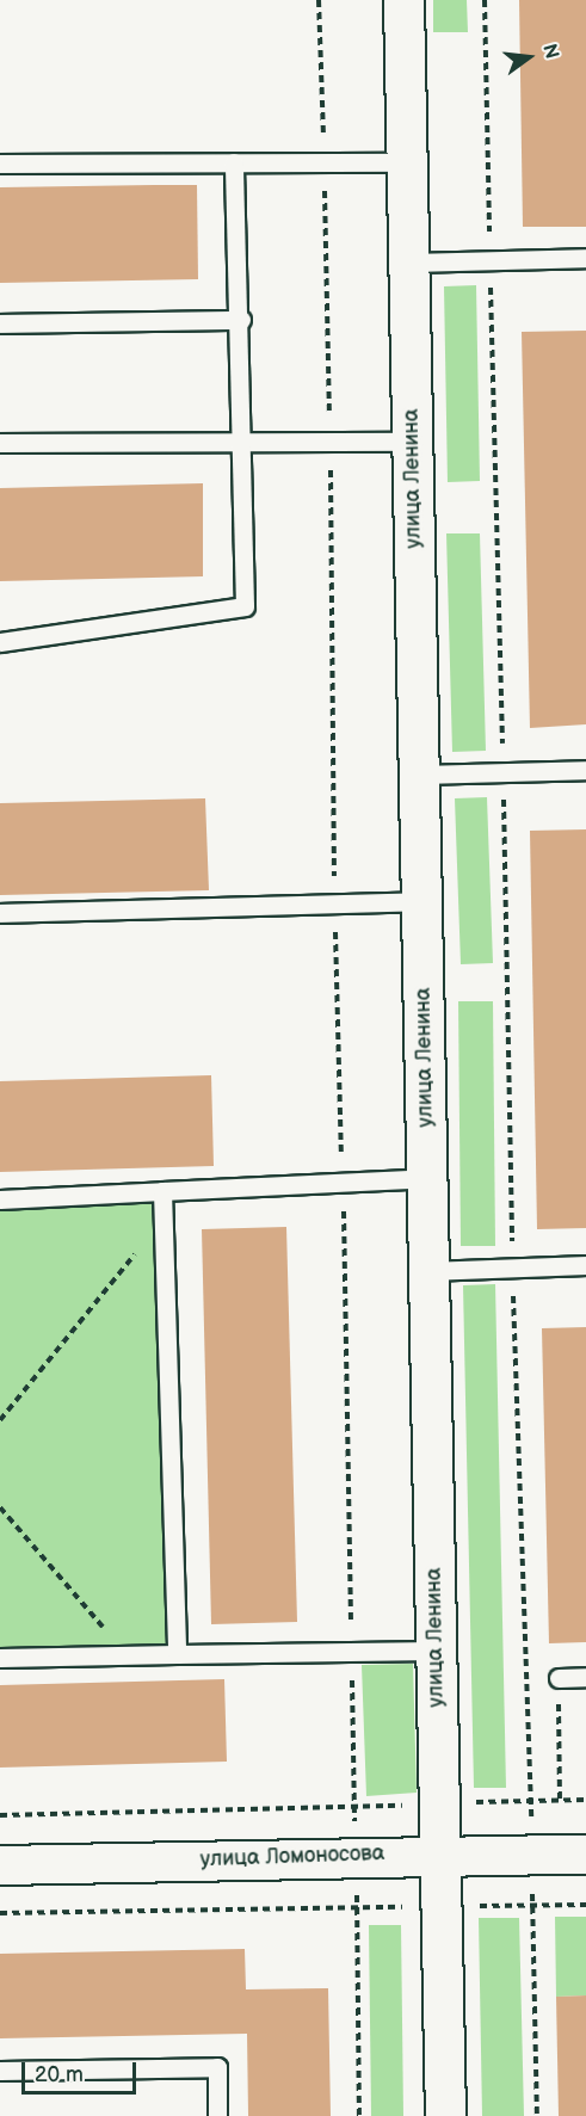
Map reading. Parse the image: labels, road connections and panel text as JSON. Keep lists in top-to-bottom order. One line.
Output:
{"streets":{"street":["улица Ленина","улица Ломоносова"]},"crossings":[["улица Ленина","улица Ломоносова"]],"scale_bar":"20 m","north":"right"}
